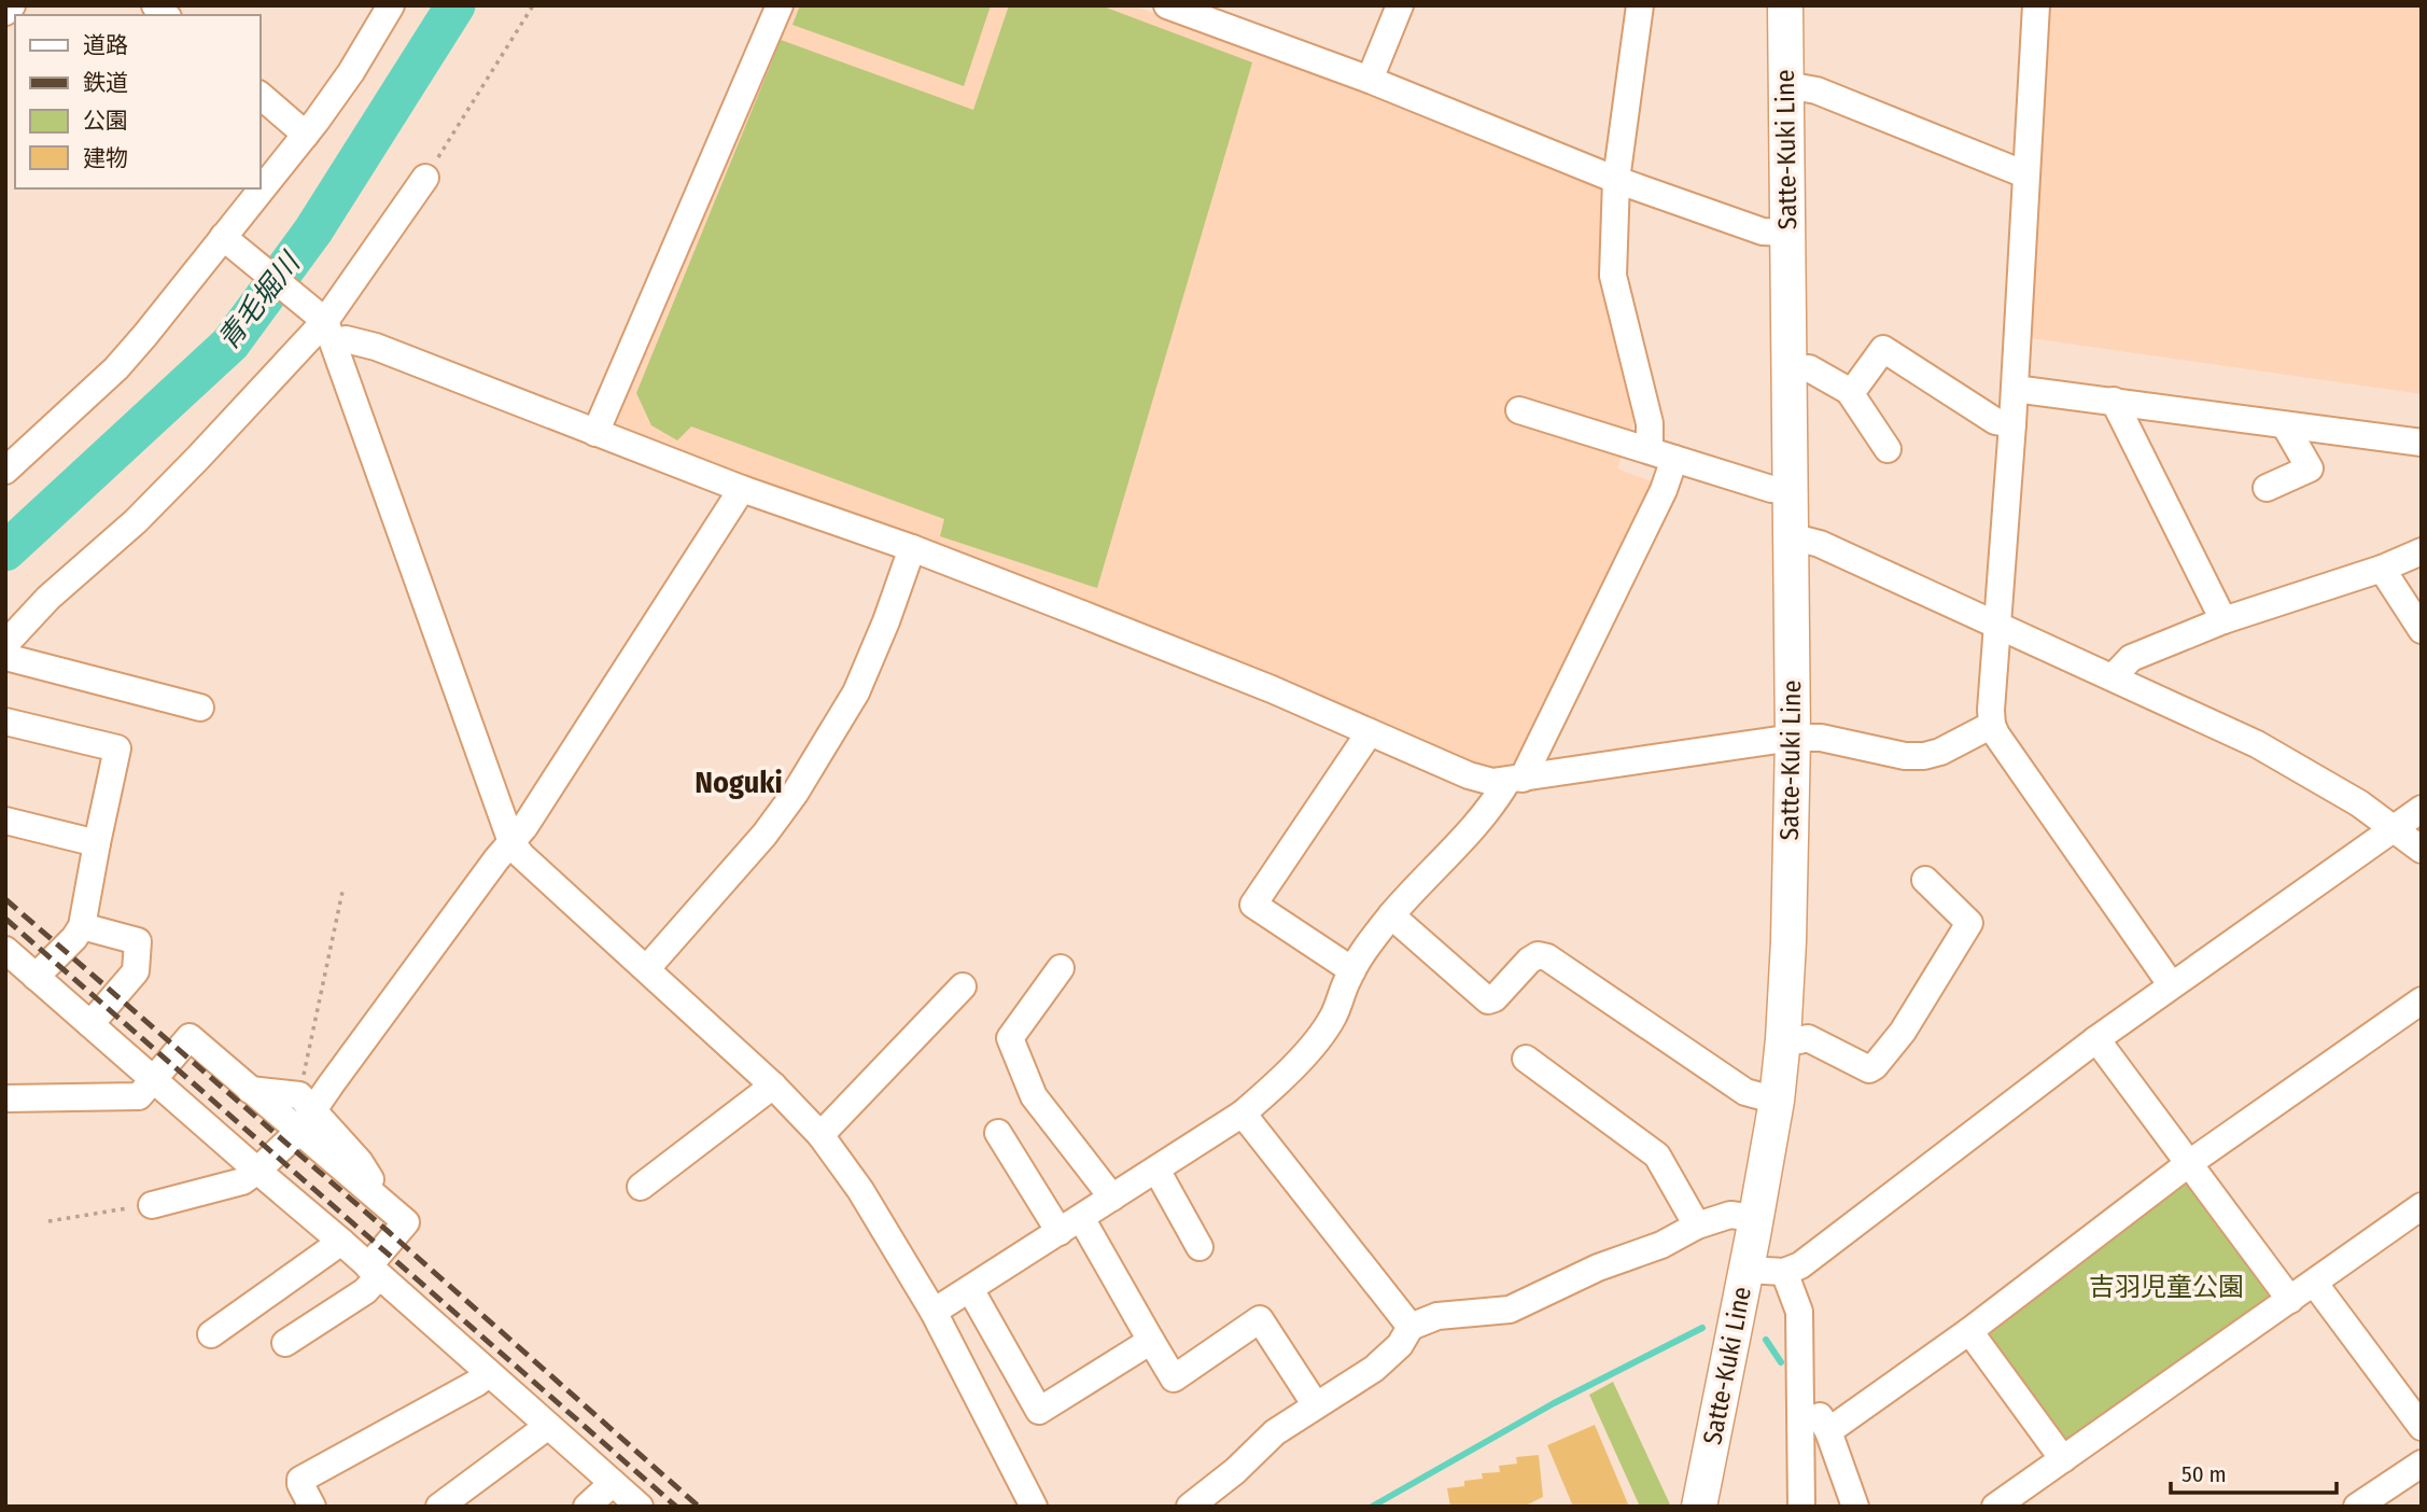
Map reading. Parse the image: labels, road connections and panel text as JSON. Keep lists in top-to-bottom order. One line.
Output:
{"streets":{"main road":["Satte-Kuki Line"]},"districts":["Noguki"],"water":["青毛堀川"],"parks":["吉羽児童公園"],"legend":["道路","鉄道","公園","建物"],"scale_bar":"50 m"}
